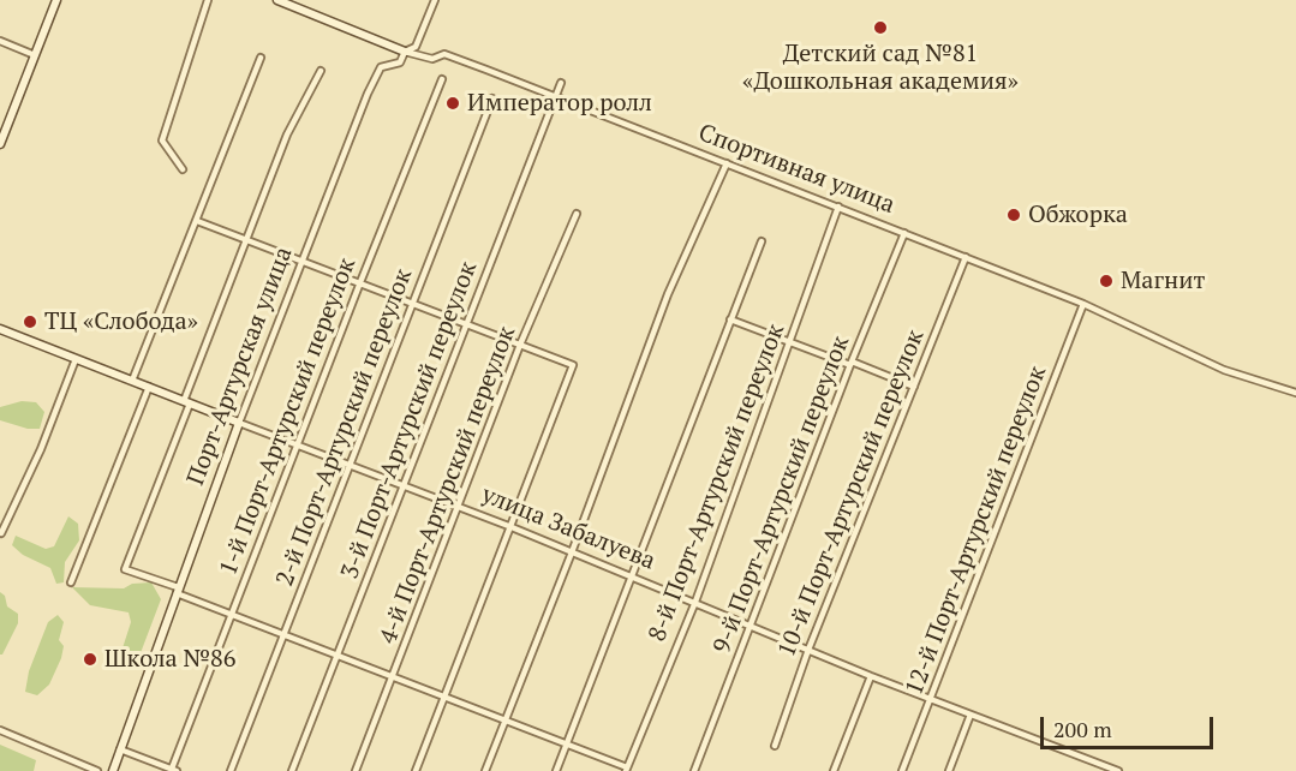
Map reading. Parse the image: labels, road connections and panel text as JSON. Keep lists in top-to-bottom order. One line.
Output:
{"streets":{"street":["Спортивная улица","Порт-Артурская улица","1-й Порт-Артурский переулок","3-й Порт-Артурский переулок","2-й Порт-Артурский переулок","8-й Порт-Артурский переулок","4-й Порт-Артурский переулок","10-й Порт-Артурский переулок","9-й Порт-Артурский переулок","улица Забалуева","12-й Порт-Артурский переулок"]},"crossings":[["Спортивная улица","Порт-Артурская улица"],["Спортивная улица","3-й Порт-Артурский переулок"],["Спортивная улица","8-й Порт-Артурский переулок"],["Спортивная улица","10-й Порт-Артурский переулок"],["Спортивная улица","9-й Порт-Артурский переулок"],["Спортивная улица","12-й Порт-Артурский переулок"],["Порт-Артурская улица","улица Забалуева"],["1-й Порт-Артурский переулок","улица Забалуева"],["3-й Порт-Артурский переулок","улица Забалуева"],["2-й Порт-Артурский переулок","улица Забалуева"],["8-й Порт-Артурский переулок","улица Забалуева"],["4-й Порт-Артурский переулок","улица Забалуева"],["10-й Порт-Артурский переулок","улица Забалуева"],["9-й Порт-Артурский переулок","улица Забалуева"],["улица Забалуева","12-й Порт-Артурский переулок"]],"places":["Детский сад №81 «Дошкольная академия»","Император ролл","Обжорка","Магнит","ТЦ «Слобода»","Школа №86"],"scale_bar":"200 m"}
